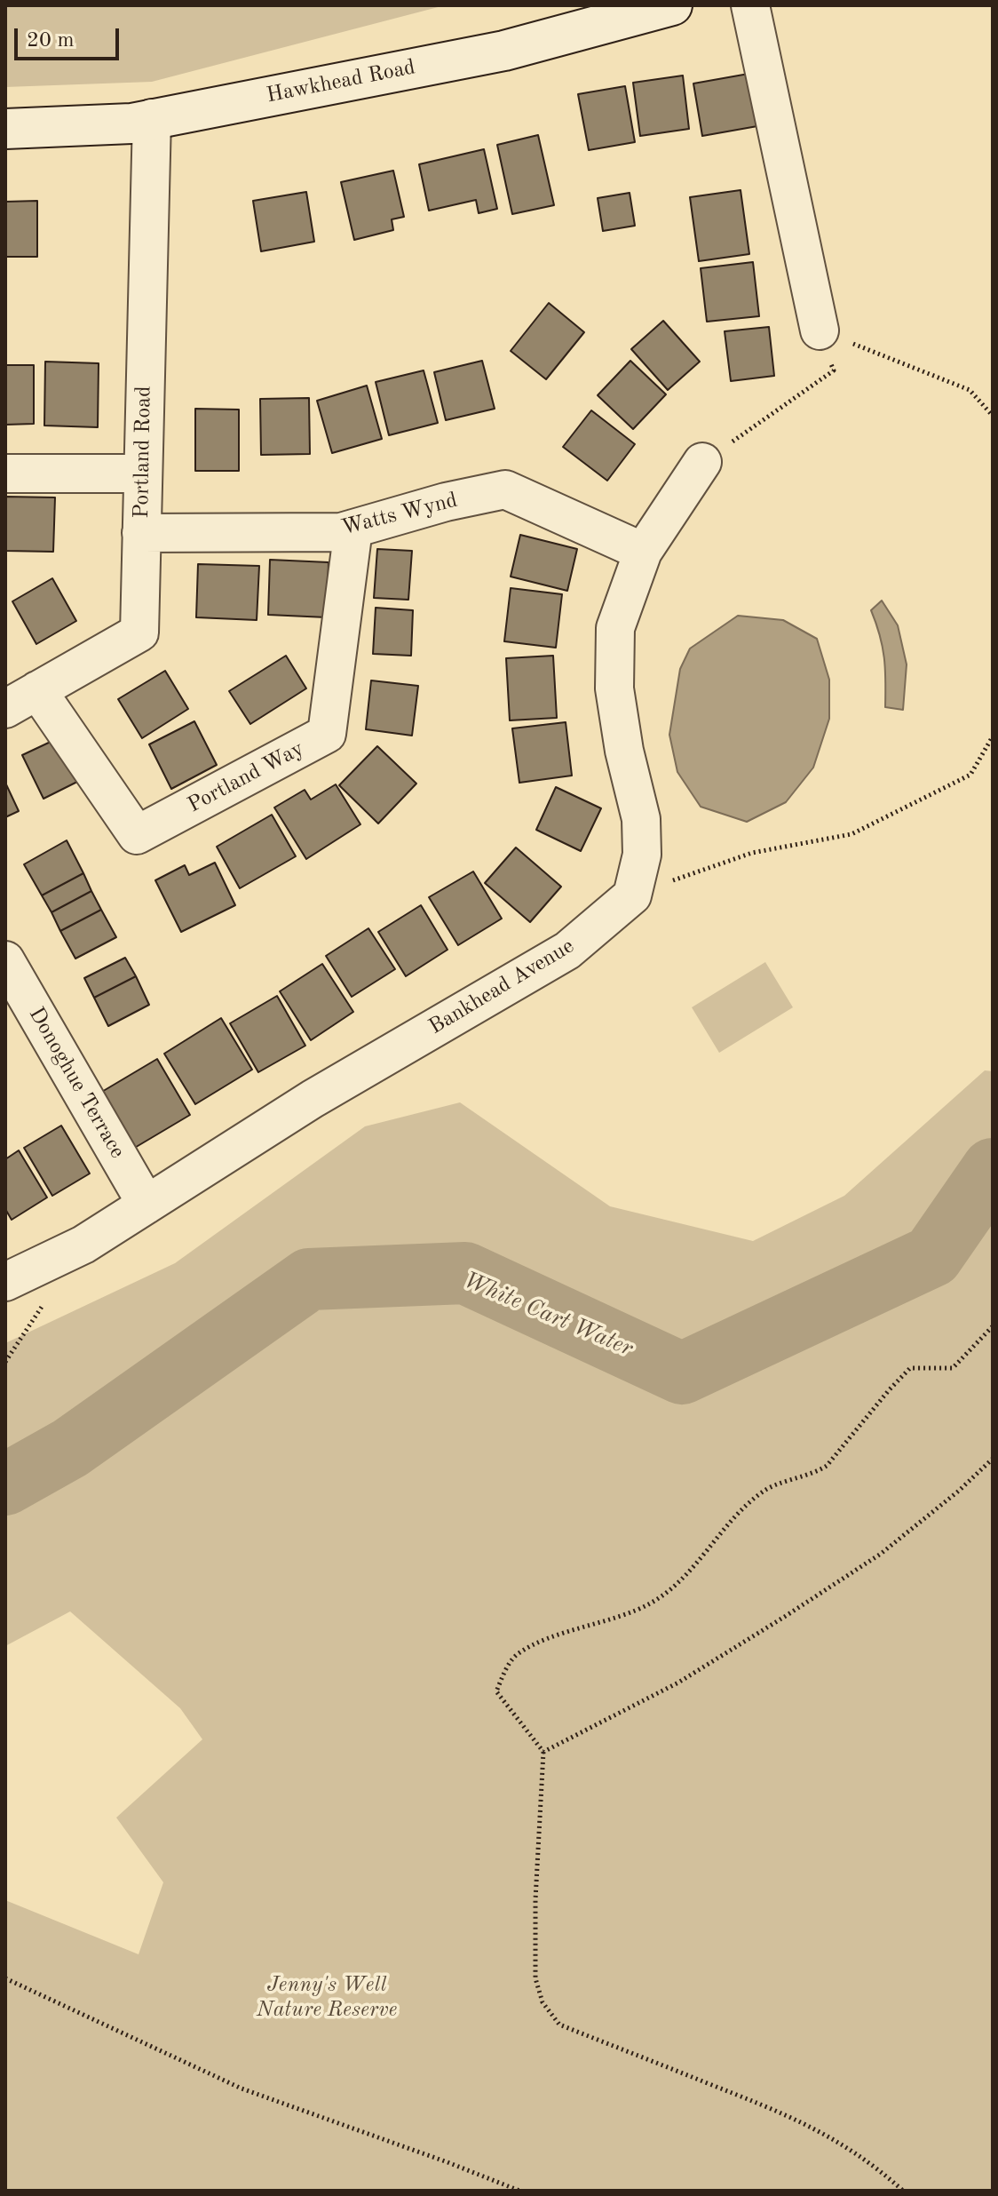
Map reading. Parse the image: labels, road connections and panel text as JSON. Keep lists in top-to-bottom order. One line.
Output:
{"streets":{"street":["Hawkhead Road","Portland Road","Watts Wynd","Portland Way","Bankhead Avenue","Donoghue Terrace"]},"crossings":[["Hawkhead Road","Portland Road"],["Portland Road","Watts Wynd"],["Portland Road","Portland Way"],["Watts Wynd","Portland Way"],["Bankhead Avenue","Donoghue Terrace"]],"water":["White Cart Water"],"parks":["Jenny's Well Nature Reserve"],"scale_bar":"20 m"}
